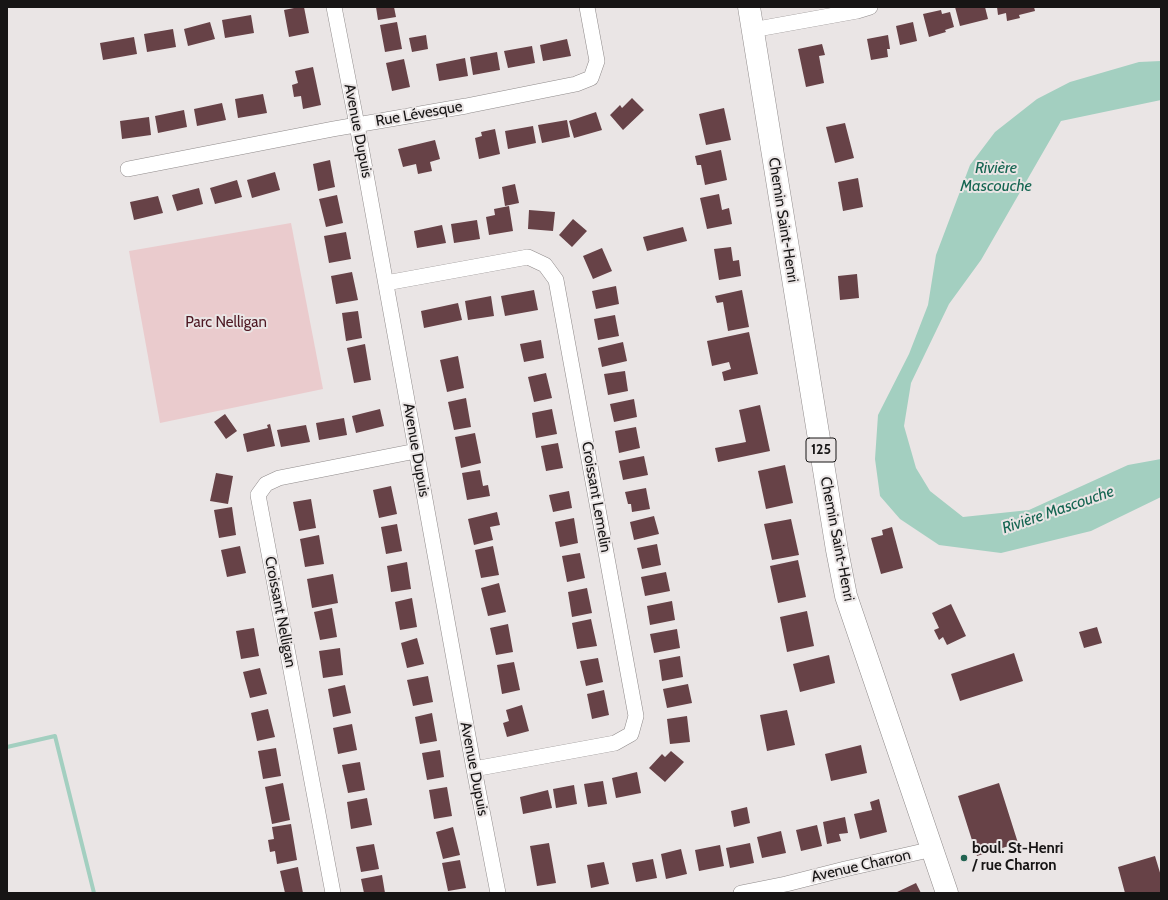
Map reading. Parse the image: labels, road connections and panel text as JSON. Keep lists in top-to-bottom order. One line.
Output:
{"streets":{"main road":["Chemin Saint-Henri","125"],"street":["Rue Lévesque","Avenue Dupuis","Croissant Lemelin","Croissant Nelligan","Avenue Charron"]},"crossings":[["Rue Lévesque","Avenue Dupuis"],["Avenue Dupuis","Croissant Lemelin"],["Avenue Dupuis","Croissant Nelligan"],["Chemin Saint-Henri","Avenue Charron"]],"water":["Rivière Mascouche"],"parks":["Parc Nelligan"],"places":["boul. St-Henri / rue Charron"]}
